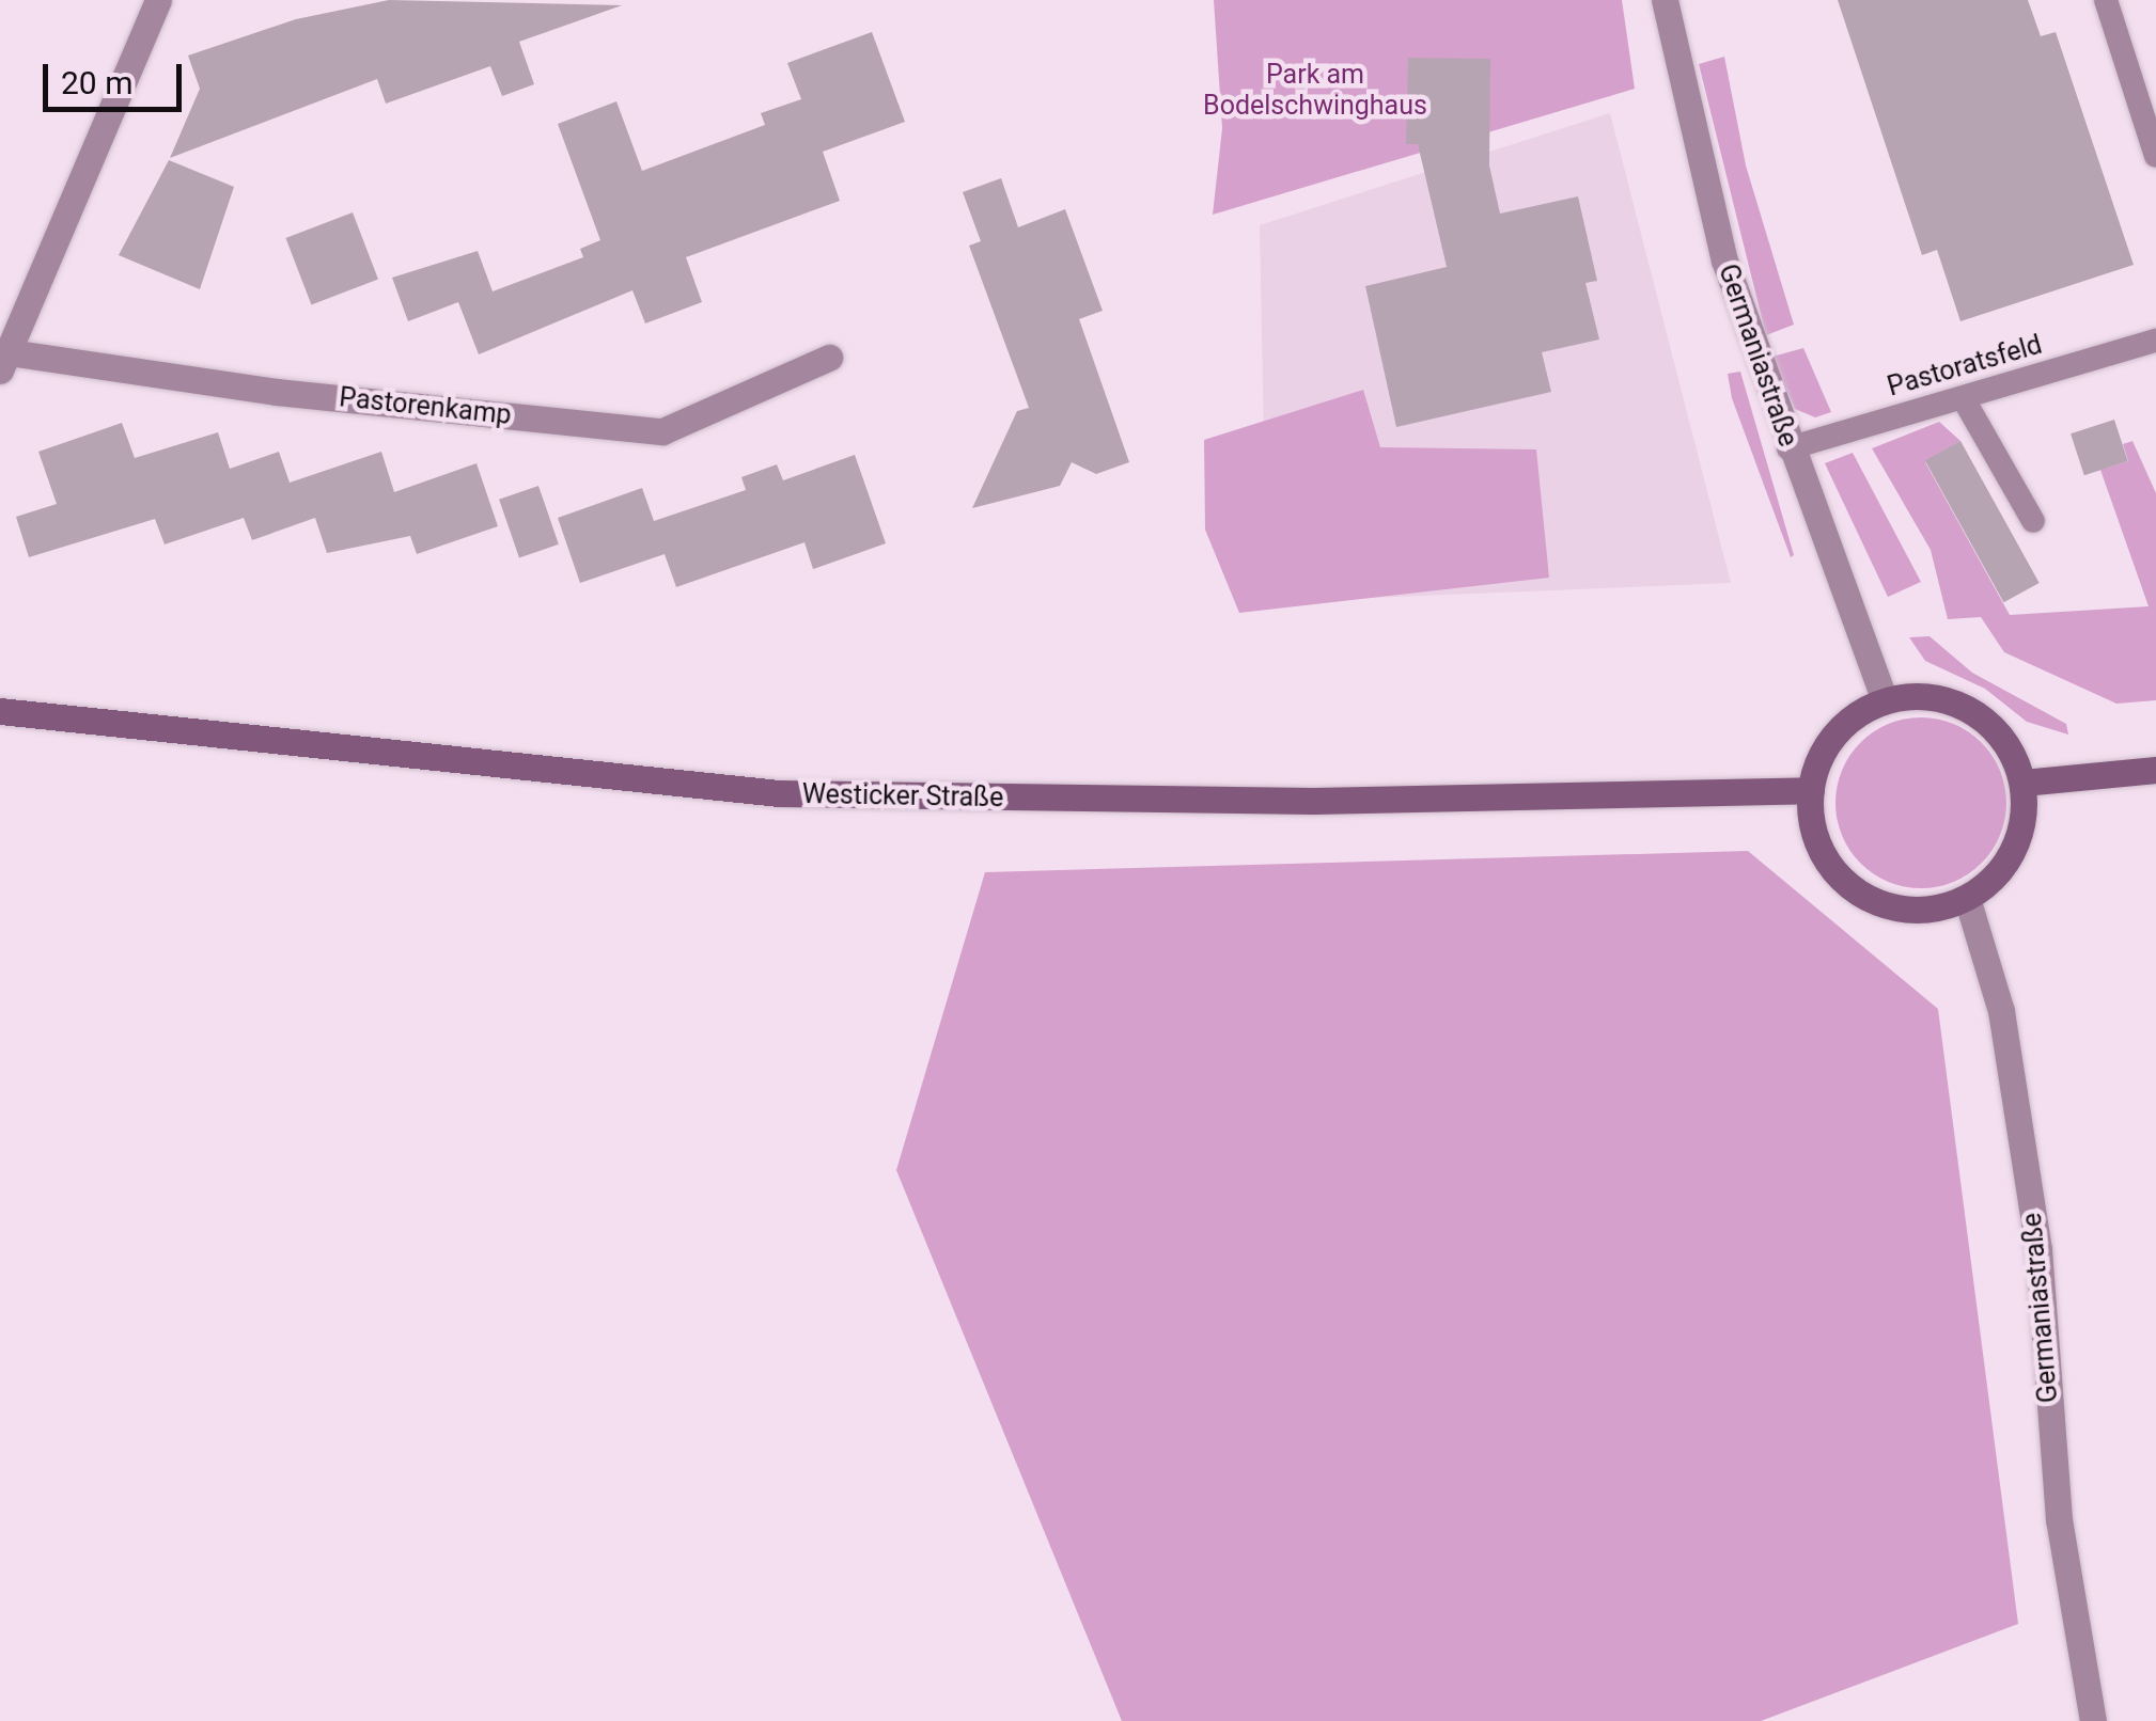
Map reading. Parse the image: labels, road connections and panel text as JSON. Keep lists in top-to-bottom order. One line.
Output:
{"streets":{"street":["Germaniastraße","Pastorenkamp","Westicker Straße"],"lane":["Pastoratsfeld"]},"crossings":[["Germaniastraße","Pastoratsfeld"],["Germaniastraße","Westicker Straße"]],"parks":["Park am Bodelschwinghaus"],"scale_bar":"20 m"}
